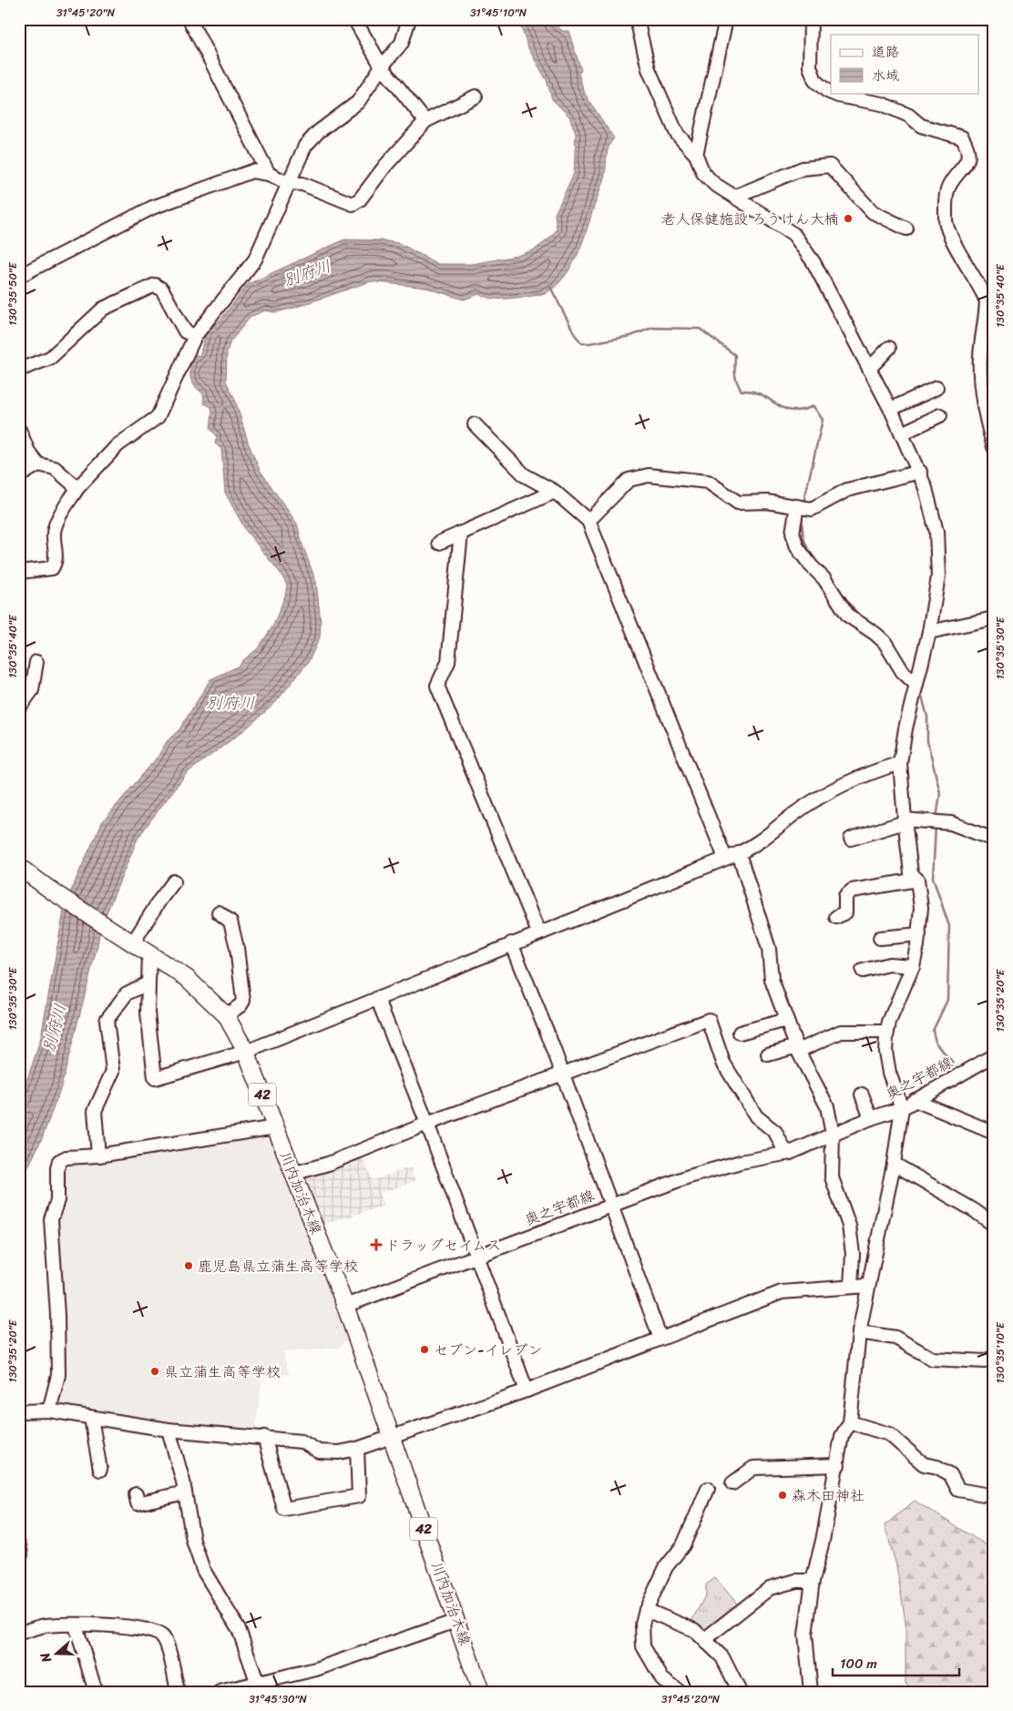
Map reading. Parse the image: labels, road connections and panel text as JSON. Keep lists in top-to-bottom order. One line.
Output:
{"streets":{"main road":["42","川内加治木線"],"street":["奥之宇都線"]},"crossings":[["奥之宇都線","川内加治木線"]],"water":["別府川"],"places":{"other":["老人保健施設 ろうけん大楠","鹿児島県立蒲生高等学校","セブン-イレブン","県立蒲生高等学校","森木田神社"],"health":["ドラッグセイムス"]},"legend":["道路","水域"],"scale_bar":"100 m","north":"left","coordinates":["31°45'20\"N","31°45'10\"N","130°35'50\"E","130°35'40\"E","130°35'30\"E","130°35'20\"E","130°35'10\"E","31°45'30\"N"]}
